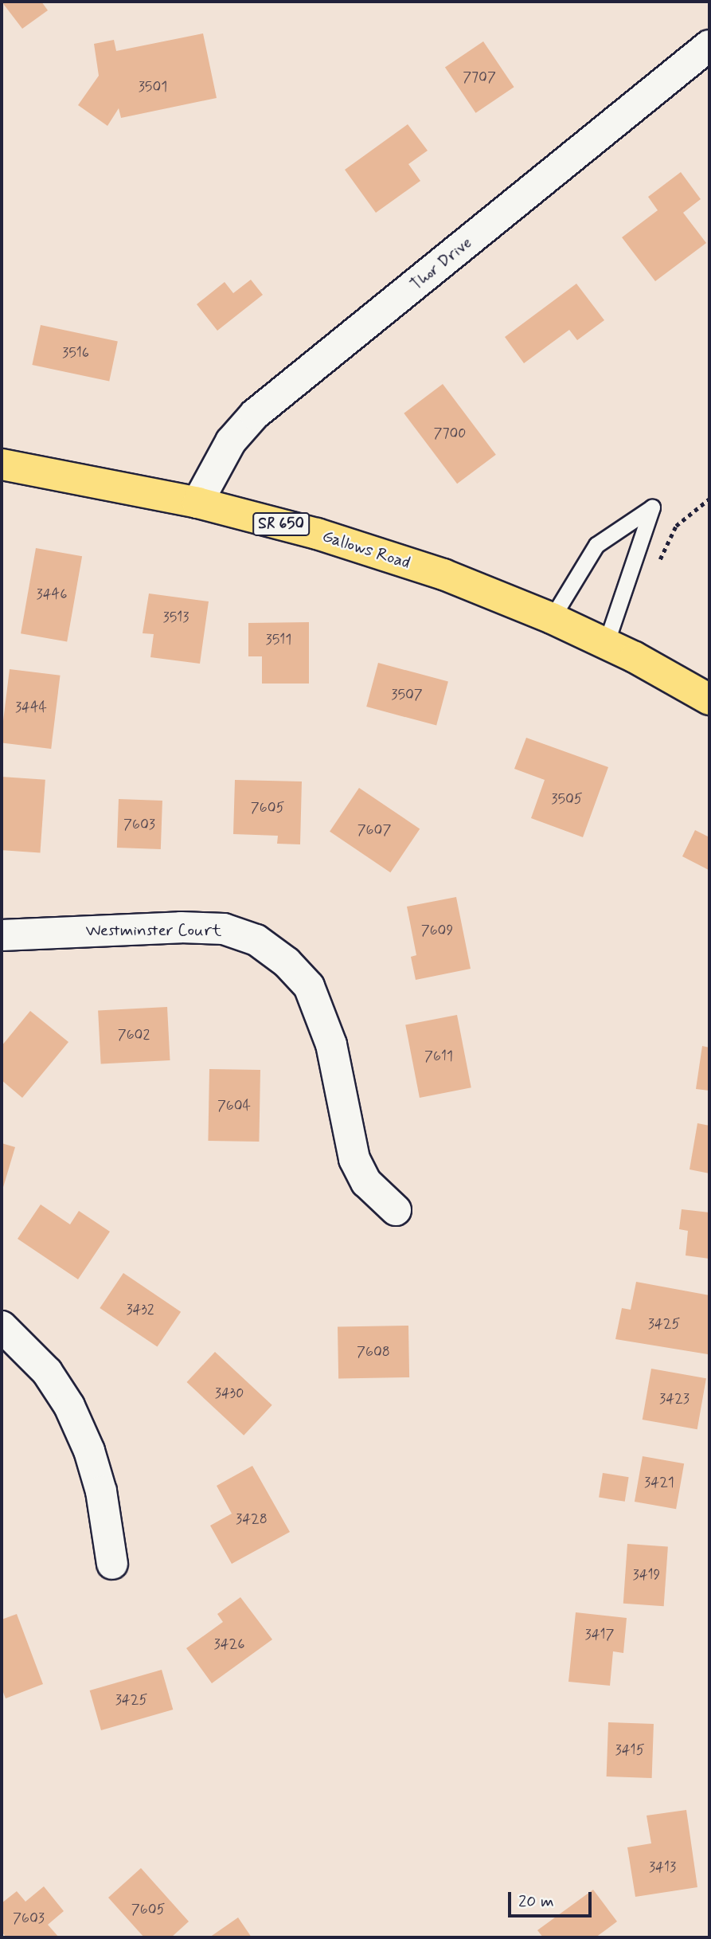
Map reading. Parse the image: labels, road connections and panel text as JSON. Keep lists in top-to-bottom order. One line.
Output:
{"streets":{"main road":["SR 650","Gallows Road"],"street":["Thor Drive","Westminster Court"]},"crossings":[["Thor Drive","Gallows Road"]],"house_numbers":["7707","3501","3516","7700","3446","3513","3511","3507","3444","3505","7605","7603","7607","7609","7602","7611","7604","3432","3425","7608","3430","3423","3421","3428","3419","3417","3426","3425","3415","3413","7605","7603"],"scale_bar":"20 m"}
